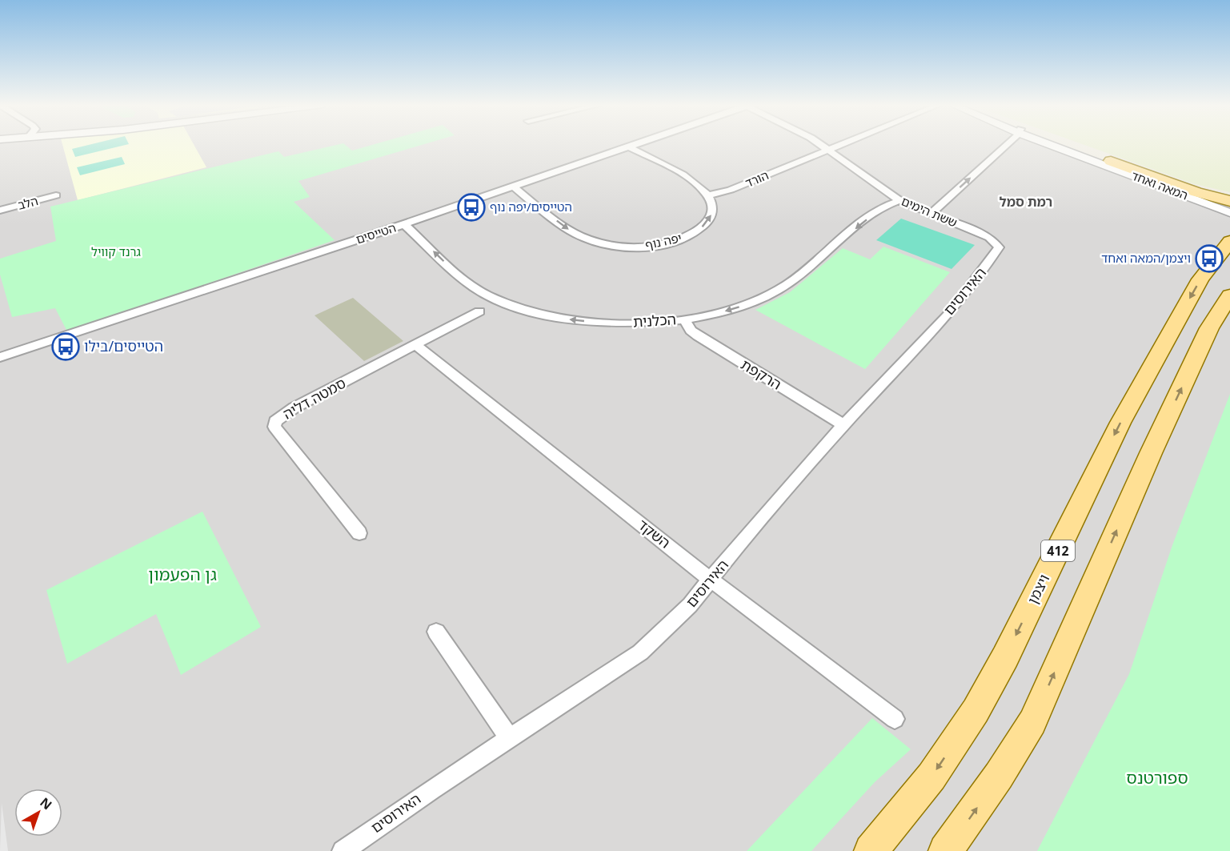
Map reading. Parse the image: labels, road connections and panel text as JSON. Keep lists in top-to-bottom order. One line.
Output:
{"streets":{"main road":["412","ויצמן"],"street":["הורד","המאה ואחד","הלב","ששת הימים","הטייסים","יפה נוף","האירוסים","הכלנית","הרקפת","סמטה דליה","השקד"]},"crossings":[["הורד","ששת הימים"],["הורד","יפה נוף"],["ששת הימים","האירוסים"],["ששת הימים","הכלנית"],["הטייסים","יפה נוף"],["הטייסים","הכלנית"],["האירוסים","הרקפת"],["האירוסים","השקד"],["הכלנית","הרקפת"],["סמטה דליה","השקד"]],"one_way":["הכלנית"],"districts":["רמת סמל"],"parks":["גרנד קוויל","גן הפעמון","ספורטנס"],"places":{"bus stop":["הטייסים/יפה נוף","ויצמן/המאה ואחד","הטייסים/בילו"]},"north":"top right"}
